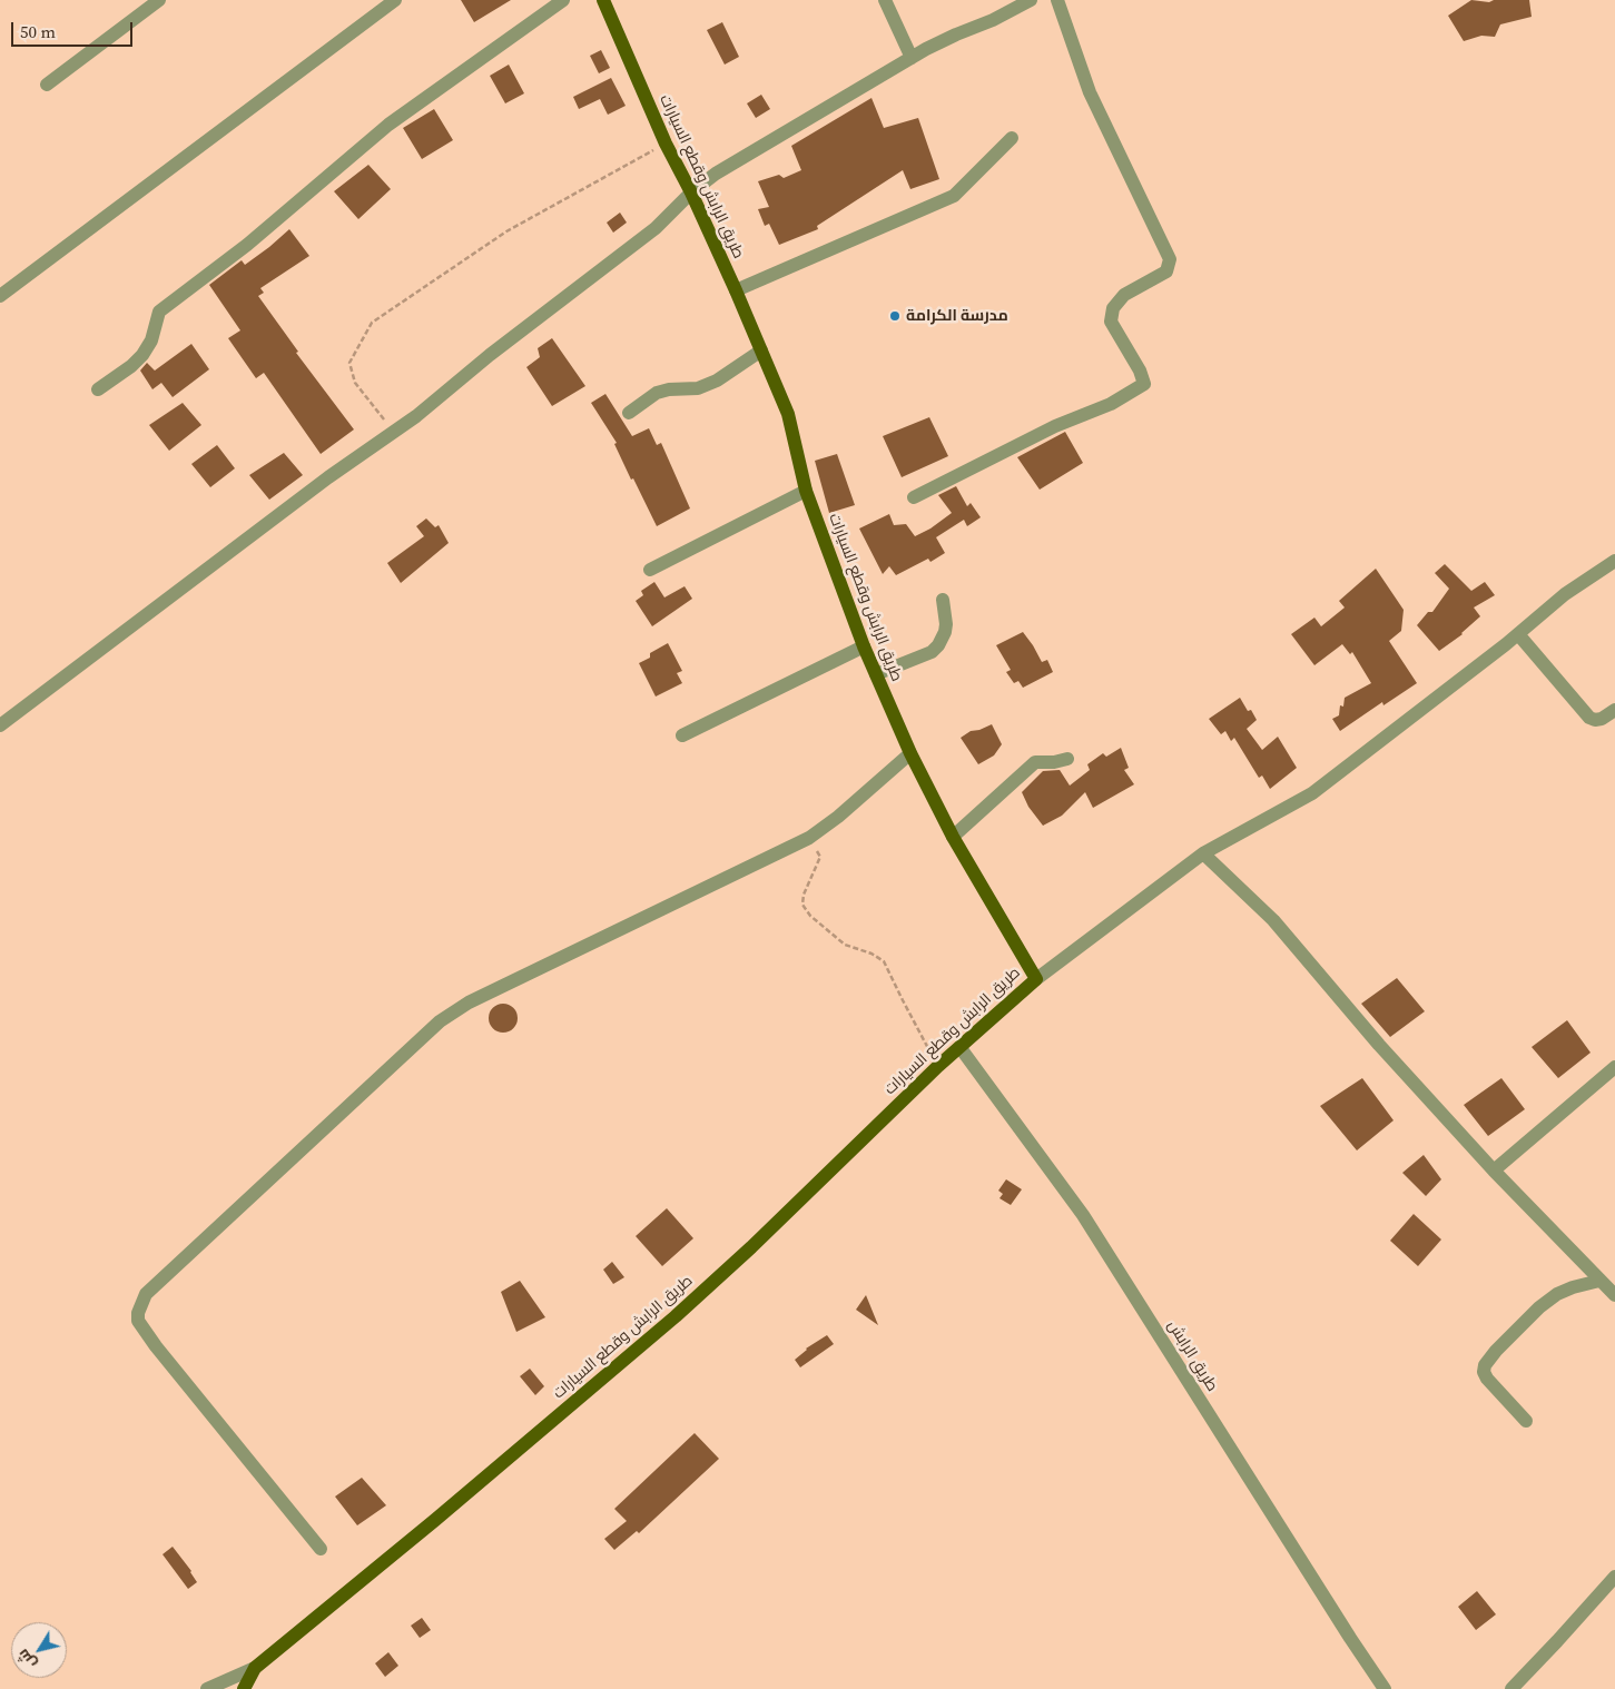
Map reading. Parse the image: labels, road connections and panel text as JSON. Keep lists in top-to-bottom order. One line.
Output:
{"streets":{"main road":["طريق الرابش وقطع السيارات"],"street":["طريق الرابش"]},"crossings":[["طريق الرابش وقطع السيارات","طريق الرابش"]],"places":["مدرسة الكرامة"],"scale_bar":"50 m","north":"bottom left"}
